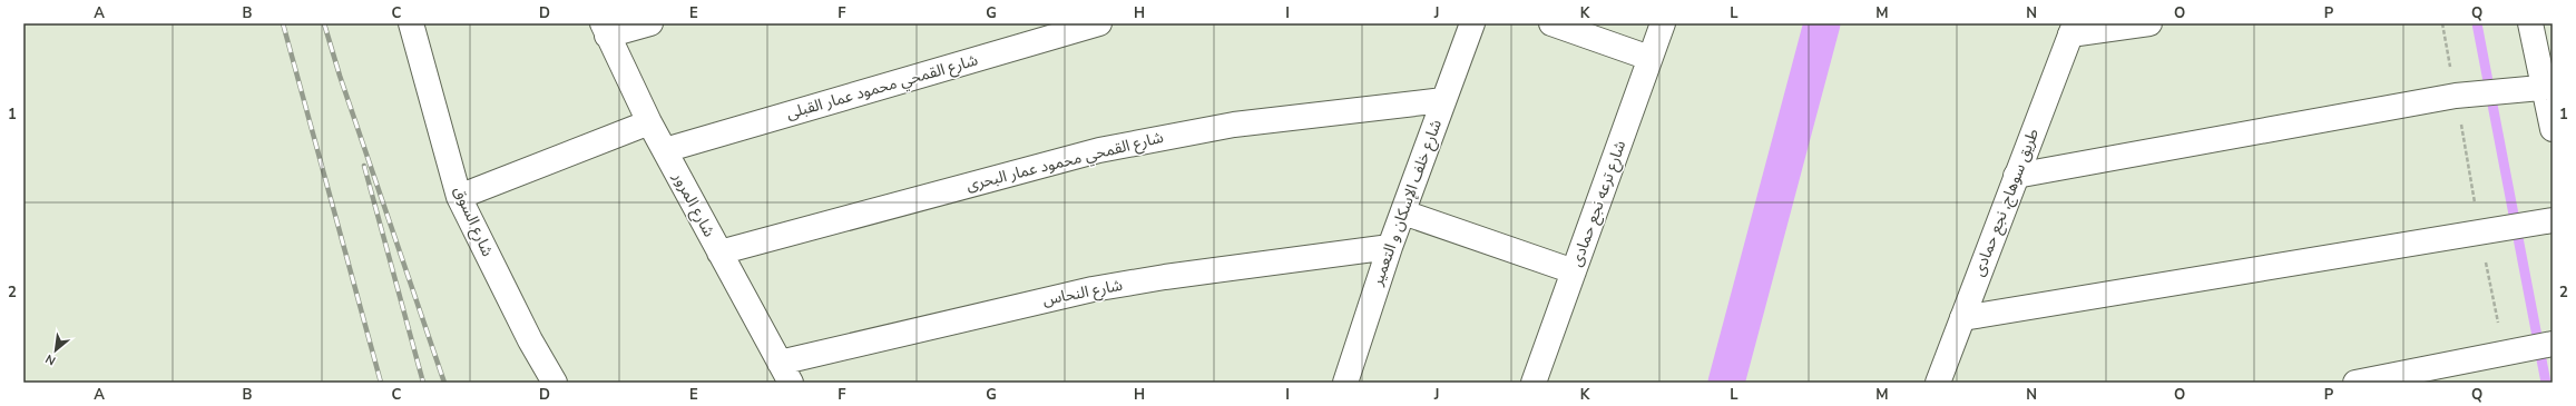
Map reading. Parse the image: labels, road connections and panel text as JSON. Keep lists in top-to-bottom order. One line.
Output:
{"streets":{"street":["شارع القمحي محمود عمار القبلى","شارع القمحي محمود عمار البحرى","شارع خلف الإسكان و التعمير","طريق سوهاج, نجع حمادى","شارع ترعه نجع حمادى","شارع المرور","شارع السوق","شارع النحاس"]},"crossings":[["شارع القمحي محمود عمار القبلى","شارع المرور"],["شارع القمحي محمود عمار البحرى","شارع خلف الإسكان و التعمير"],["شارع القمحي محمود عمار البحرى","شارع المرور"],["شارع خلف الإسكان و التعمير","شارع النحاس"],["شارع المرور","شارع النحاس"]],"north":"bottom left","grid":{"columns":["A","B","C","D","E","F","G","H","I","J","K","L","M","N","O","P","Q"],"rows":["1","2"]}}
